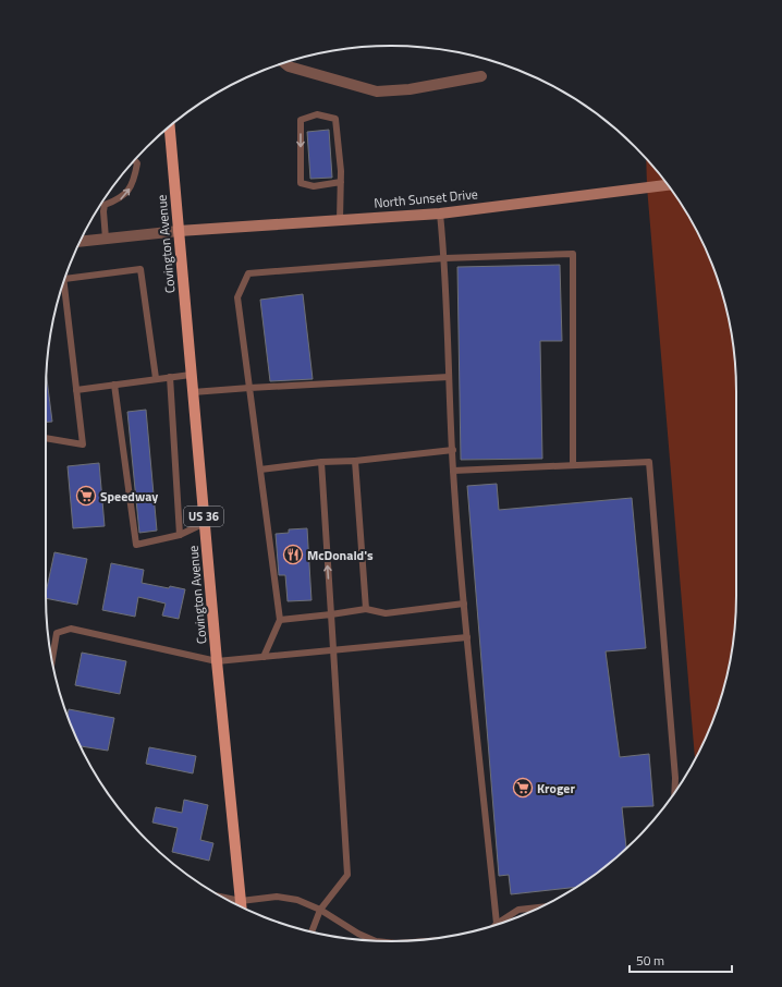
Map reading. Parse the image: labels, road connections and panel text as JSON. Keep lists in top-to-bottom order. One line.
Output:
{"streets":{"main road":["North Sunset Drive","Covington Avenue","US 36"]},"crossings":[["North Sunset Drive","Covington Avenue"]],"places":{"supermarket":["Speedway","Kroger"],"restaurant":["McDonald's"]},"scale_bar":"50 m"}
